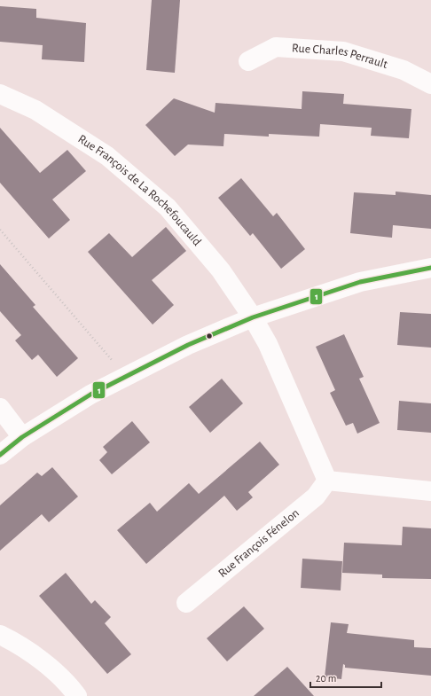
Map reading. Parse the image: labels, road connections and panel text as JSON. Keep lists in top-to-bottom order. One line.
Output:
{"streets":{"street":["Rue Charles Perrault","Rue François de La Rochefoucauld","Rue François Fénelon"]},"lines":["transit line 1"],"scale_bar":"20 m"}
